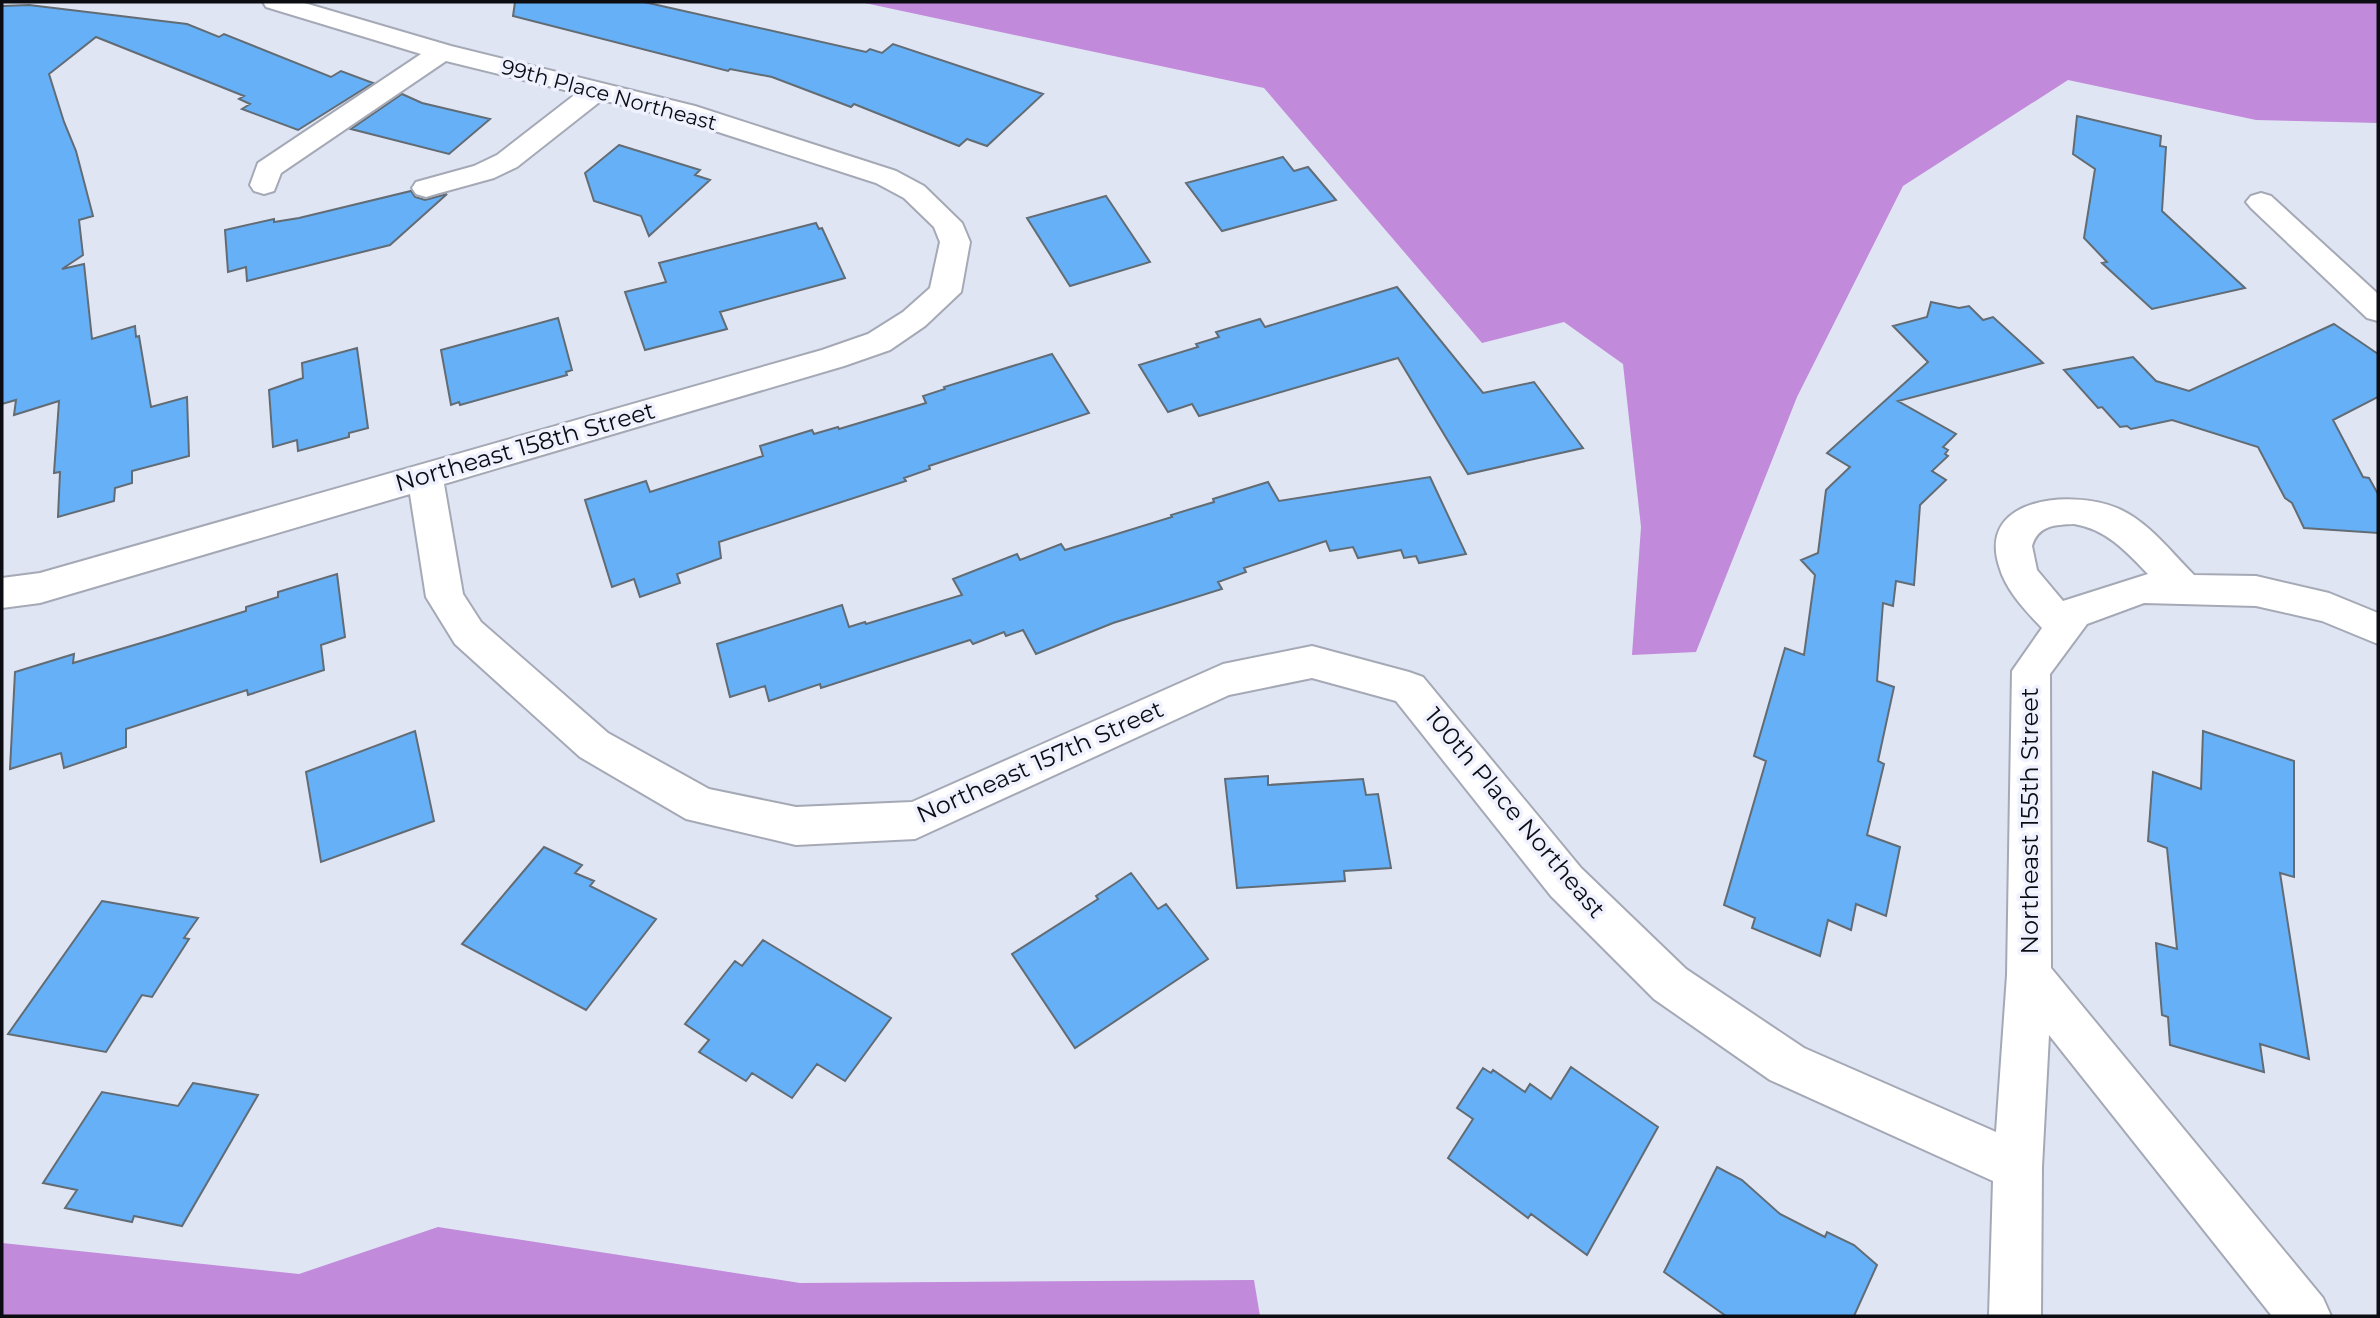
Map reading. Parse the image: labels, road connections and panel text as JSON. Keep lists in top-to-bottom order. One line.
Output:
{"streets":{"street":["99th Place Northeast","Northeast 158th Street","Northeast 157th Street","100th Place Northeast","Northeast 155th Street"]},"crossings":[["99th Place Northeast","Northeast 158th Street"],["Northeast 158th Street","Northeast 157th Street"],["Northeast 157th Street","100th Place Northeast"],["100th Place Northeast","Northeast 155th Street"]]}
